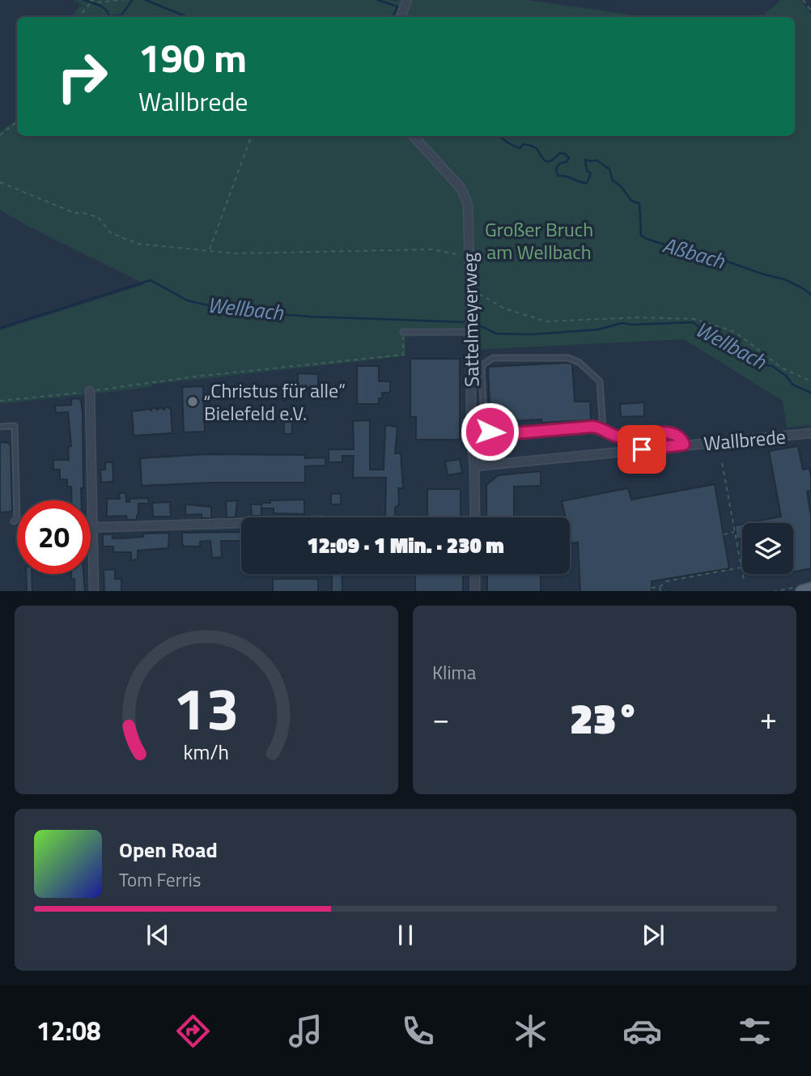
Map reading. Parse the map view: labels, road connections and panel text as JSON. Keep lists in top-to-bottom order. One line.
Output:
{"streets":{"street":["Sattelmeyerweg","Wallbrede"]},"crossings":[["Sattelmeyerweg","Wallbrede"]],"water":["Aßbach","Wellbach"],"parks":["Großer Bruch am Wellbach"],"places":["„Christus für alle“ Bielefeld e.V."],"page":{"turn":["190 m","Wallbrede"],"limit":"20","trip":"12:09 · 1 Min. · 230 m","tile":"Klima","heat":["−","23°","+"],"song":["Open Road","Tom Ferris"],"tabs":"12:08","gauge":["13","km/h"]}}
